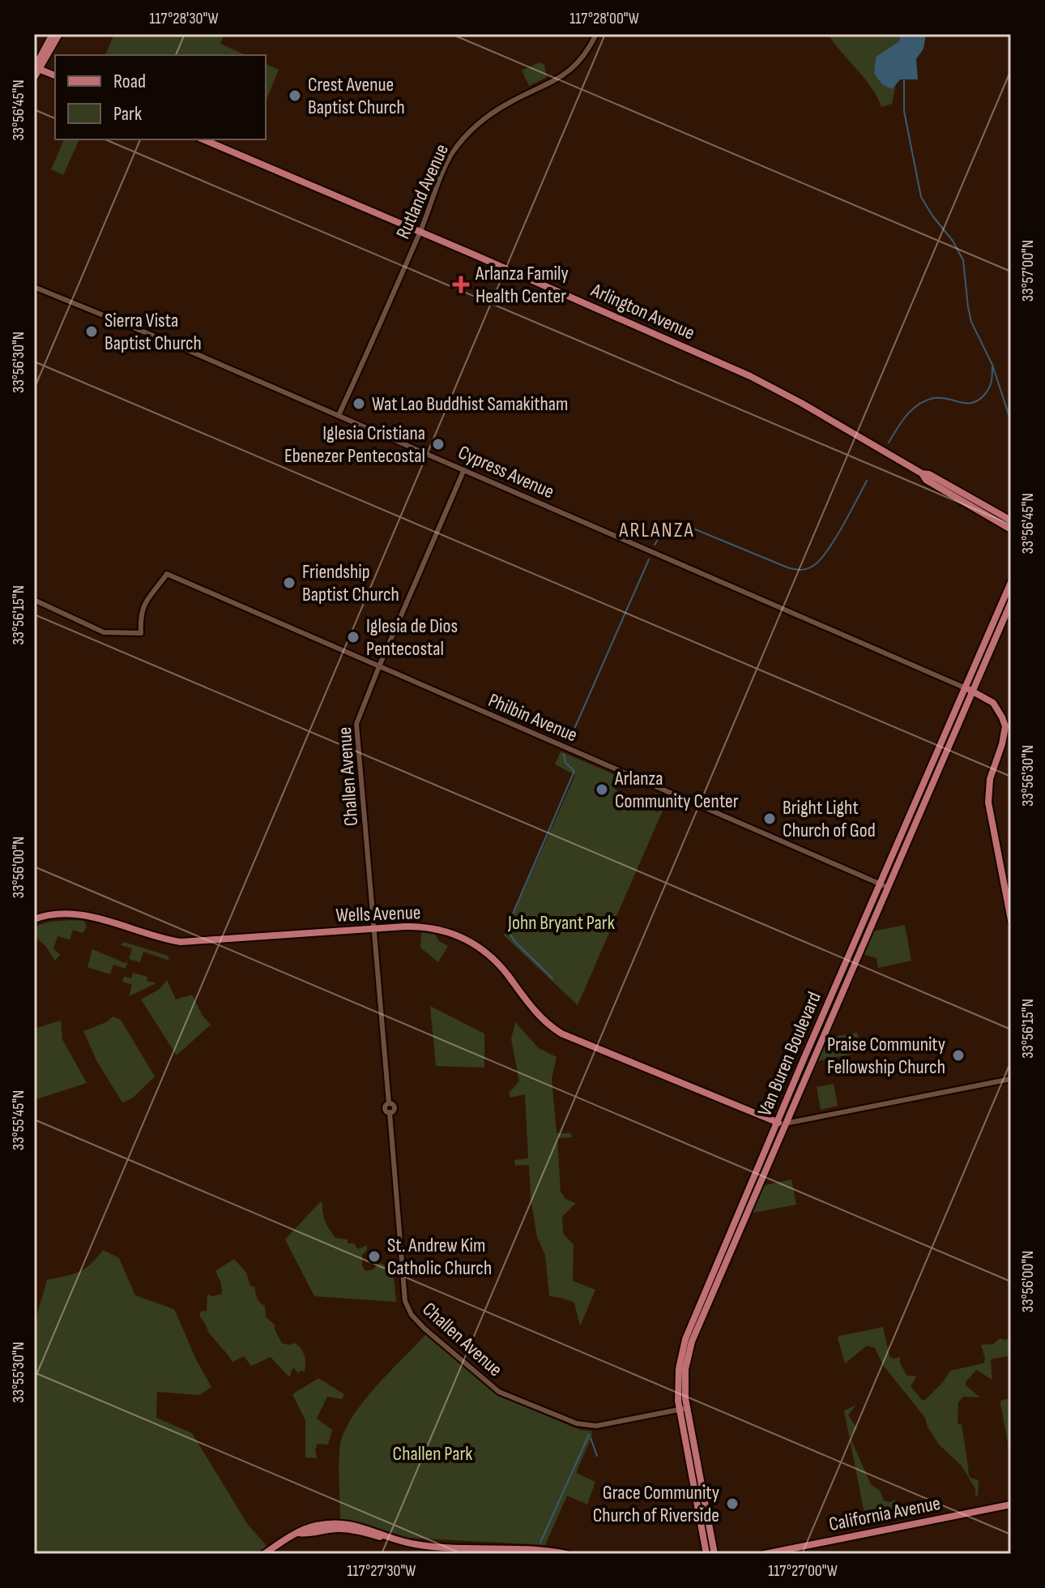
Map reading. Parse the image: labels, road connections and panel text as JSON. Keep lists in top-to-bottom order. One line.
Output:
{"streets":{"main road":["Arlington Avenue","Wells Avenue","Van Buren Boulevard","California Avenue"],"street":["Rutland Avenue","Cypress Avenue","Philbin Avenue","Challen Avenue"]},"crossings":[["Rutland Avenue","Arlington Avenue"],["Rutland Avenue","Cypress Avenue"],["Cypress Avenue","Challen Avenue"],["Cypress Avenue","Van Buren Boulevard"],["Philbin Avenue","Challen Avenue"],["Philbin Avenue","Van Buren Boulevard"],["Challen Avenue","Wells Avenue"],["Challen Avenue","Van Buren Boulevard"],["Wells Avenue","Van Buren Boulevard"]],"districts":["ARLANZA"],"parks":["John Bryant Park","Challen Park"],"places":{"other":["Crest Avenue Baptist Church","Sierra Vista Baptist Church","Wat Lao Buddhist Samakitham","Iglesia Cristiana Ebenezer Pentecostal","Friendship Baptist Church","Iglesia de Dios Pentecostal","Arlanza Community Center","Bright Light Church of God","Praise Community Fellowship Church","St. Andrew Kim Catholic Church","Grace Community Church of Riverside"],"health":["Arlanza Family Health Center"]},"legend":["Road","Park"],"coordinates":["117°28'30\"W","117°28'00\"W","33°56'45\"N","33°57'00\"N","33°56'30\"N","33°56'15\"N","33°56'00\"N","33°55'45\"N","33°55'30\"N","117°27'30\"W","117°27'00\"W"]}
